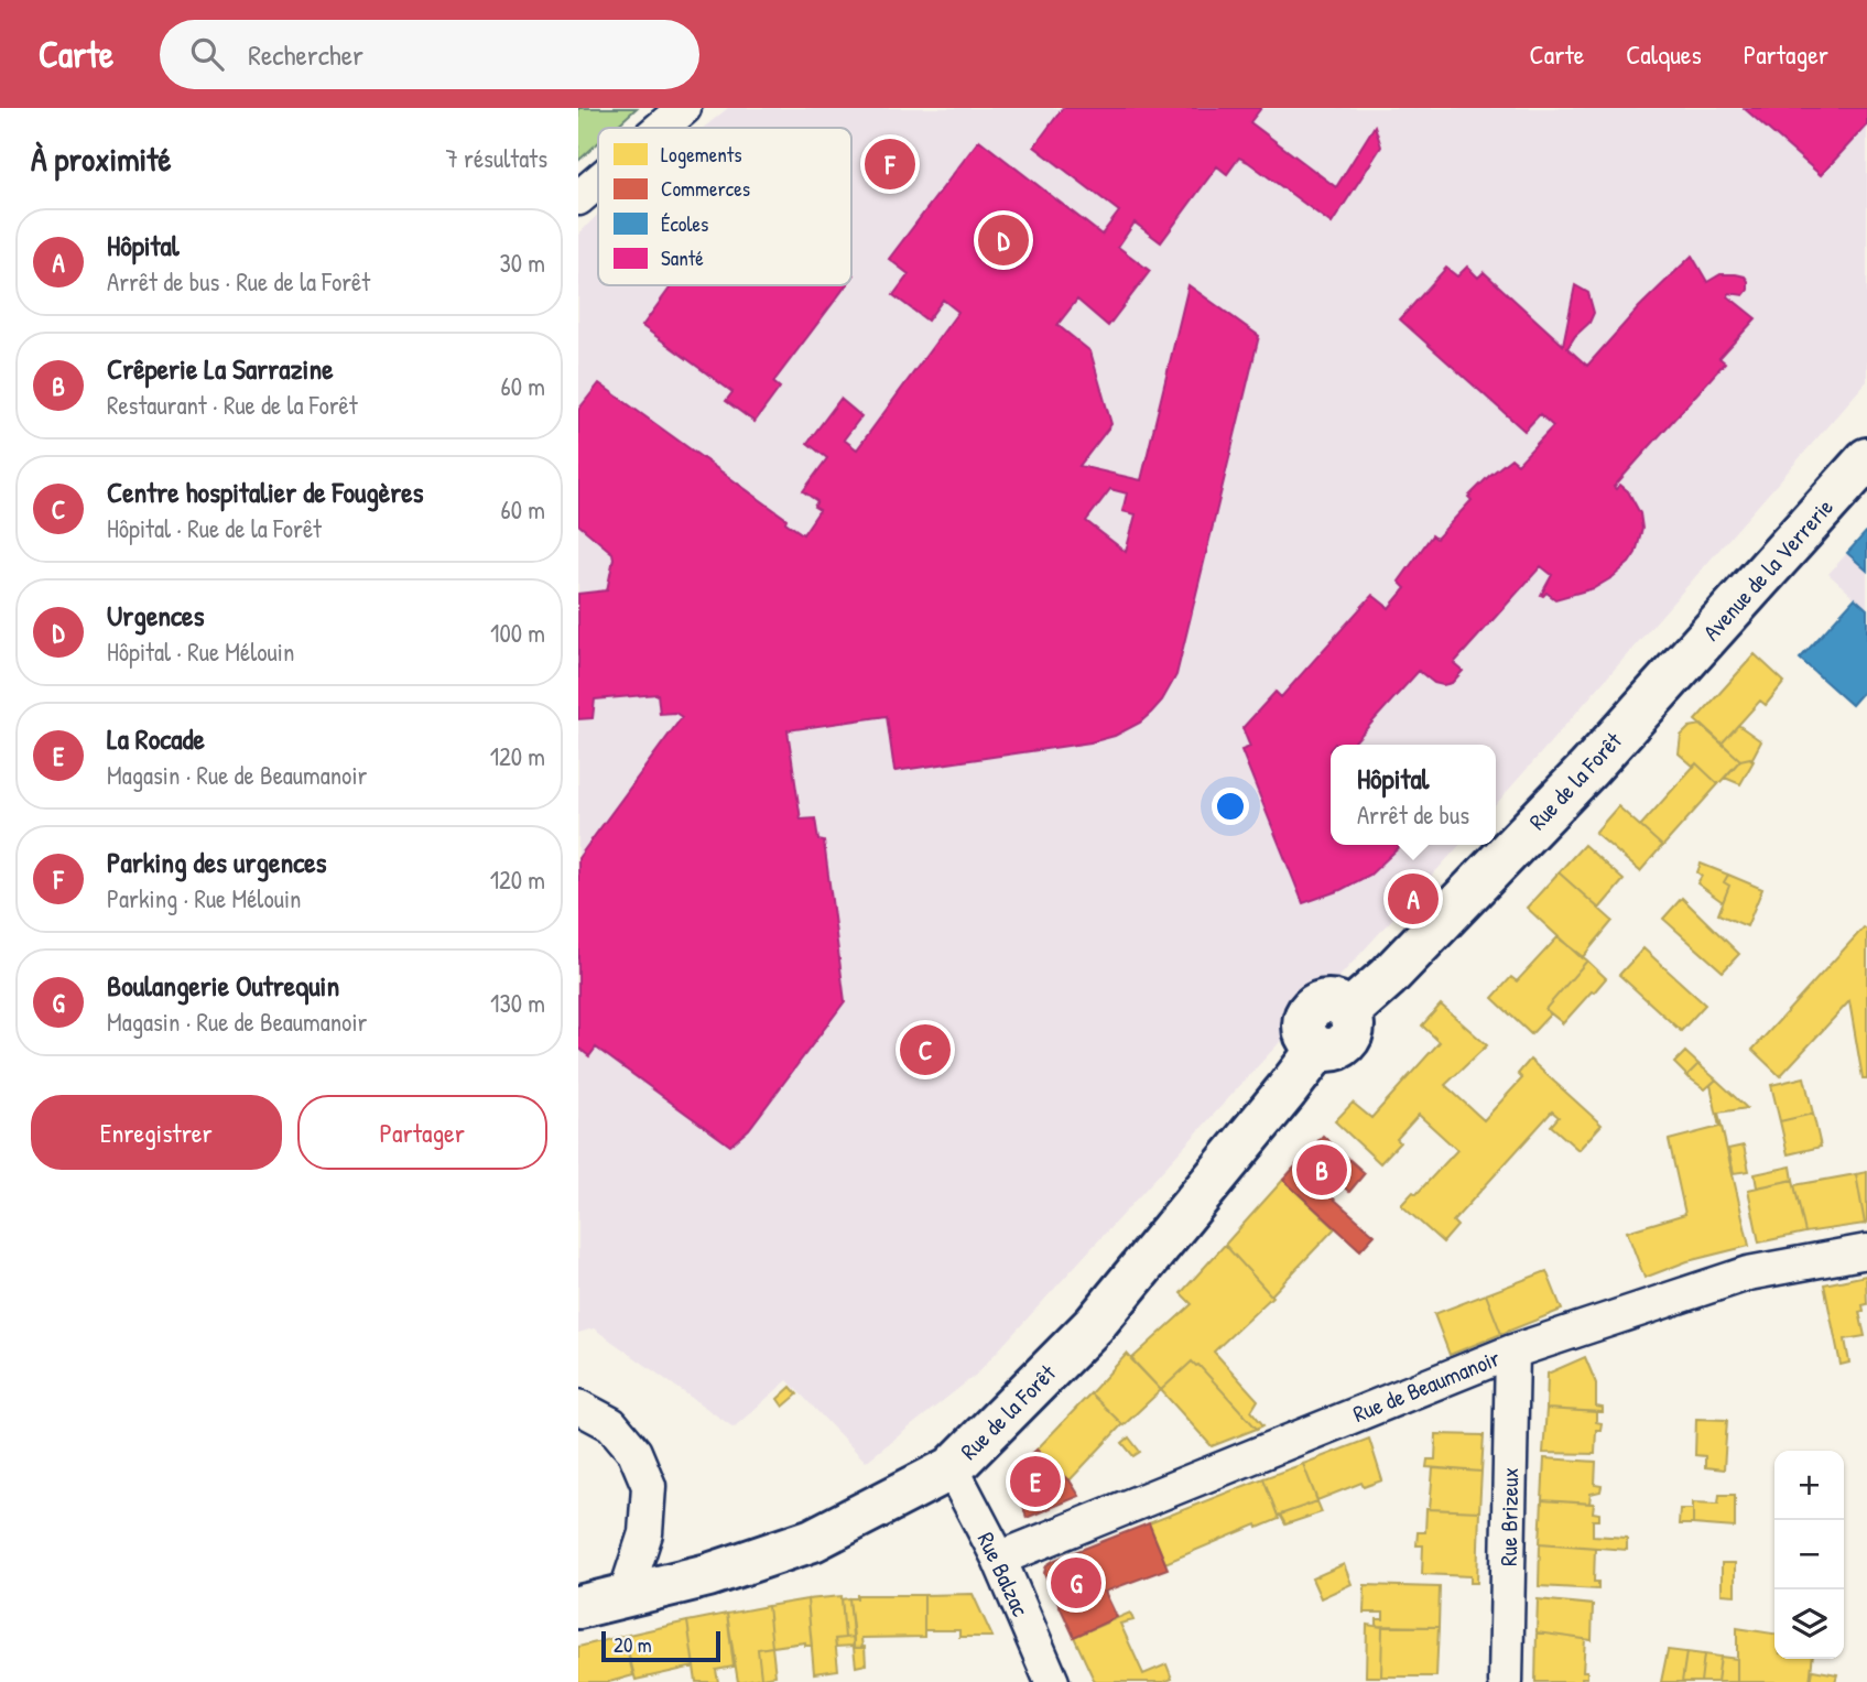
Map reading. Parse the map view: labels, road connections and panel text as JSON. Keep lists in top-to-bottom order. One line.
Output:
{"streets":{"main road":["Avenue de la Verrerie","Rue de la Forêt"],"street":["Rue de Beaumanoir","Rue Brizeux","Rue Balzac"]},"crossings":[["Avenue de la Verrerie","Rue de la Forêt"],["Rue de la Forêt","Rue Balzac"],["Rue de Beaumanoir","Rue Brizeux"],["Rue de Beaumanoir","Rue Balzac"]],"legend":["Logements","Commerces","Écoles","Santé"],"scale_bar":"20 m","page":{"header":"Carte","search":"Rechercher","nav":["Carte","Calques","Partager"],"heading":["À proximité","7 résultats"],"pins":["F","D","A","C","B","E","G"],"list":[{"mark":"A","name":"Hôpital","note":"Arrêt de bus · Rue de la Forêt","value":"30 m"},{"mark":"B","name":"Crêperie La Sarrazine","note":"Restaurant · Rue de la Forêt","value":"60 m"},{"mark":"C","name":"Centre hospitalier de Fougères","note":"Hôpital · Rue de la Forêt","value":"60 m"},{"mark":"D","name":"Urgences","note":"Hôpital · Rue Mélouin","value":"100 m"},{"mark":"E","name":"La Rocade","note":"Magasin · Rue de Beaumanoir","value":"120 m"},{"mark":"F","name":"Parking des urgences","note":"Parking · Rue Mélouin","value":"120 m"},{"mark":"G","name":"Boulangerie Outrequin","note":"Magasin · Rue de Beaumanoir","value":"130 m"}],"popup":["Hôpital","Arrêt de bus"],"buttons":["Enregistrer","Partager"],"map_buttons":["+","−"],"scale":"20 m"}}
